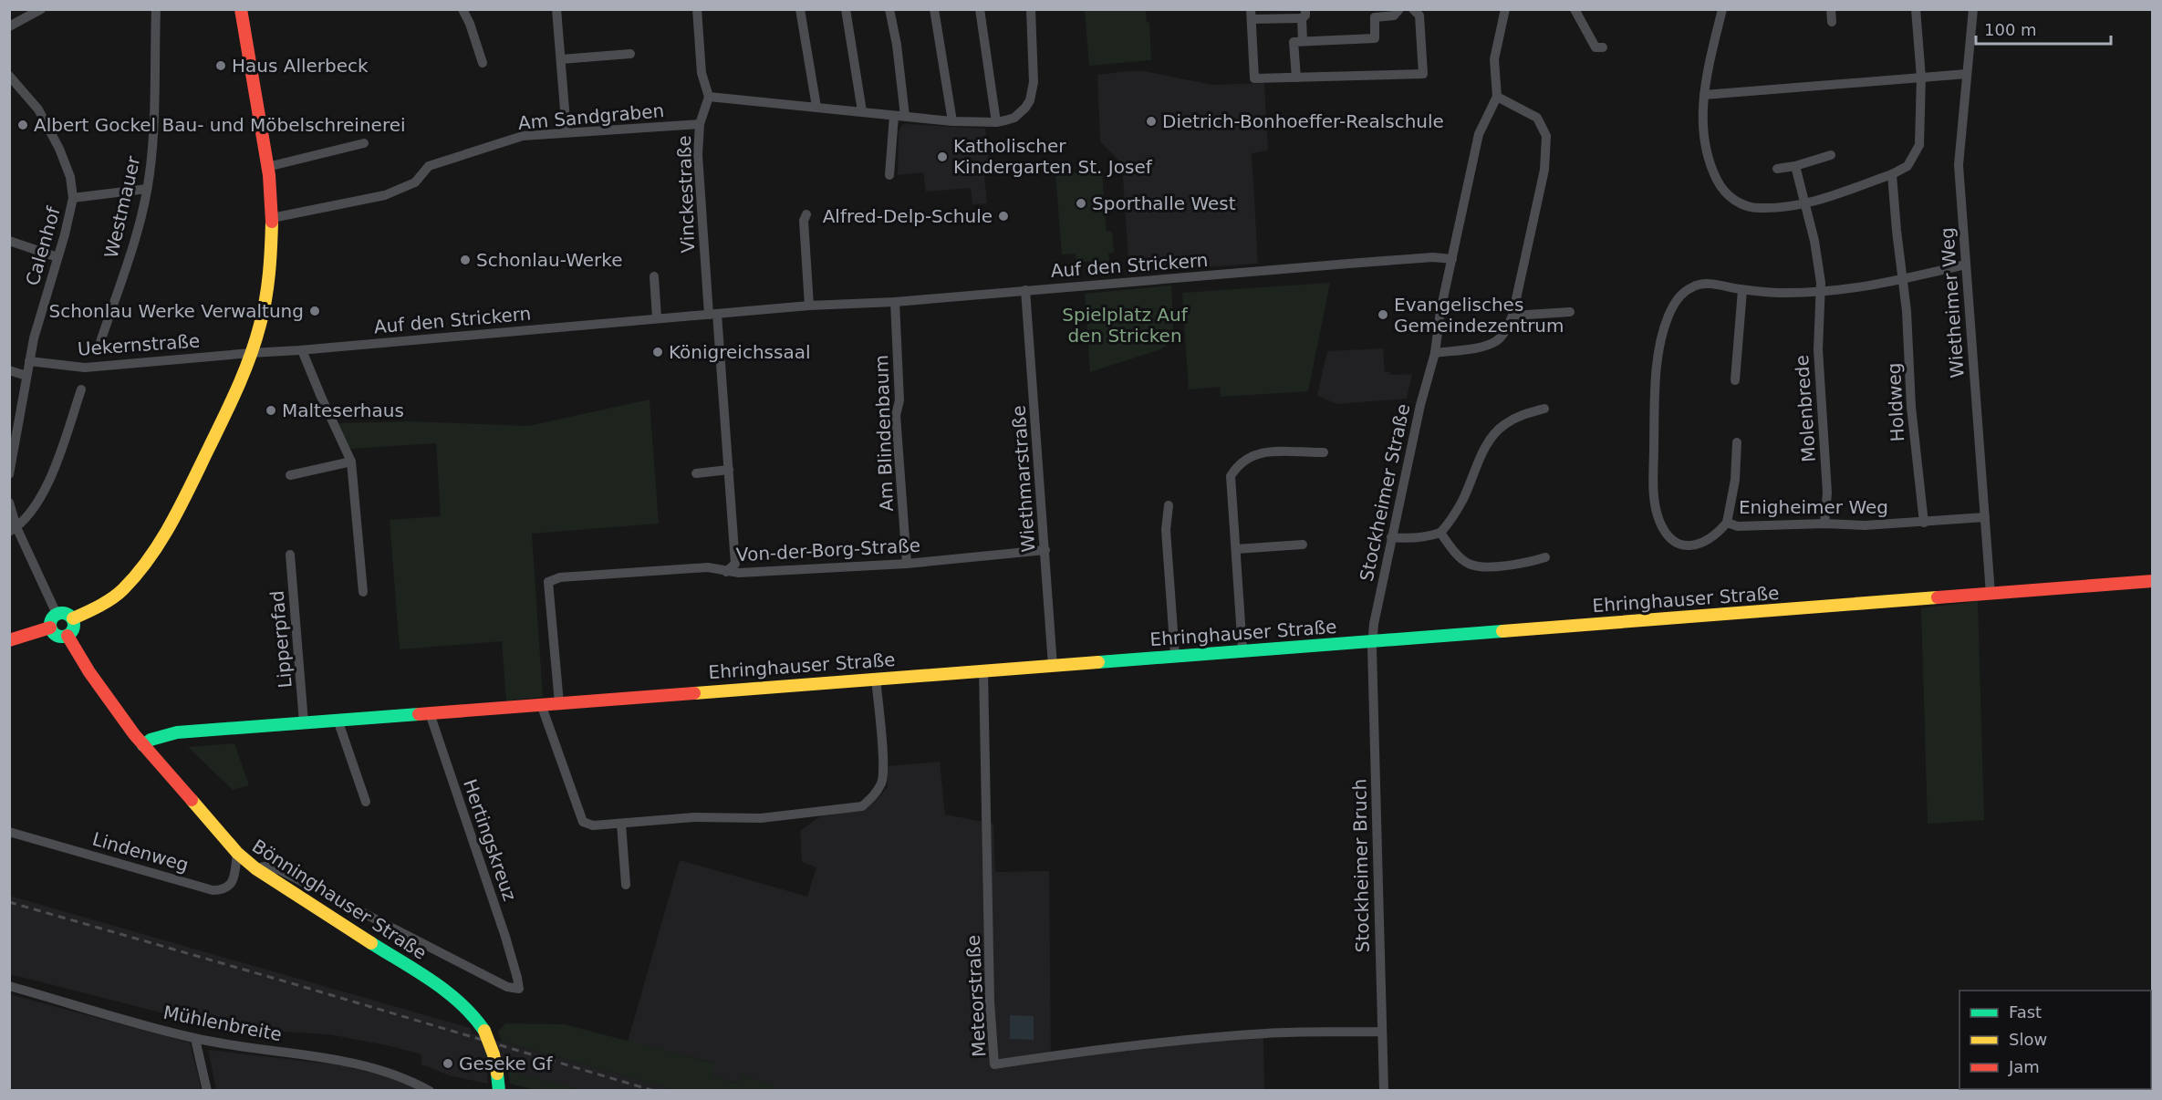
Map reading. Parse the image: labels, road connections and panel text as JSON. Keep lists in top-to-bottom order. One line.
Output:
{"streets":{"street":["Am Sandgraben","Vinckestraße","Westmauer","Calenhof","Auf den Strickern","Wietheimer Weg","Uekernstraße","Holdweg","Molenbrede","Am Blindenbaum","Wiethmarstraße","Stockheimer Straße","Enigheimer Weg","Von-der-Borg-Straße","Ehringhauser Straße","Lipperpfad","Hertingskreuz","Lindenweg","Stockheimer Bruch","Bönninghauser Straße","Meteorstraße","Mühlenbreite"]},"crossings":[["Am Sandgraben","Vinckestraße"],["Vinckestraße","Auf den Strickern"],["Vinckestraße","Von-der-Borg-Straße"],["Calenhof","Uekernstraße"],["Auf den Strickern","Uekernstraße"],["Auf den Strickern","Am Blindenbaum"],["Auf den Strickern","Wiethmarstraße"],["Auf den Strickern","Stockheimer Straße"],["Wietheimer Weg","Enigheimer Weg"],["Wietheimer Weg","Ehringhauser Straße"],["Holdweg","Enigheimer Weg"],["Molenbrede","Enigheimer Weg"],["Am Blindenbaum","Von-der-Borg-Straße"],["Wiethmarstraße","Von-der-Borg-Straße"],["Wiethmarstraße","Ehringhauser Straße"],["Stockheimer Straße","Ehringhauser Straße"],["Stockheimer Straße","Stockheimer Bruch"],["Von-der-Borg-Straße","Ehringhauser Straße"],["Ehringhauser Straße","Lipperpfad"],["Ehringhauser Straße","Hertingskreuz"],["Ehringhauser Straße","Stockheimer Bruch"],["Ehringhauser Straße","Bönninghauser Straße"],["Ehringhauser Straße","Meteorstraße"],["Hertingskreuz","Bönninghauser Straße"],["Lindenweg","Bönninghauser Straße"],["Stockheimer Bruch","Meteorstraße"]],"parks":["Spielplatz Auf den Stricken"],"places":["Haus Allerbeck","Dietrich-Bonhoeffer-Realschule","Albert Gockel Bau- und Möbelschreinerei","Katholischer Kindergarten St. Josef","Sporthalle West","Alfred-Delp-Schule","Schonlau-Werke","Schonlau Werke Verwaltung","Evangelisches Gemeindezentrum","Königreichssaal","Malteserhaus","Geseke Gf"],"legend":["Fast","Slow","Jam"],"scale_bar":"100 m"}
